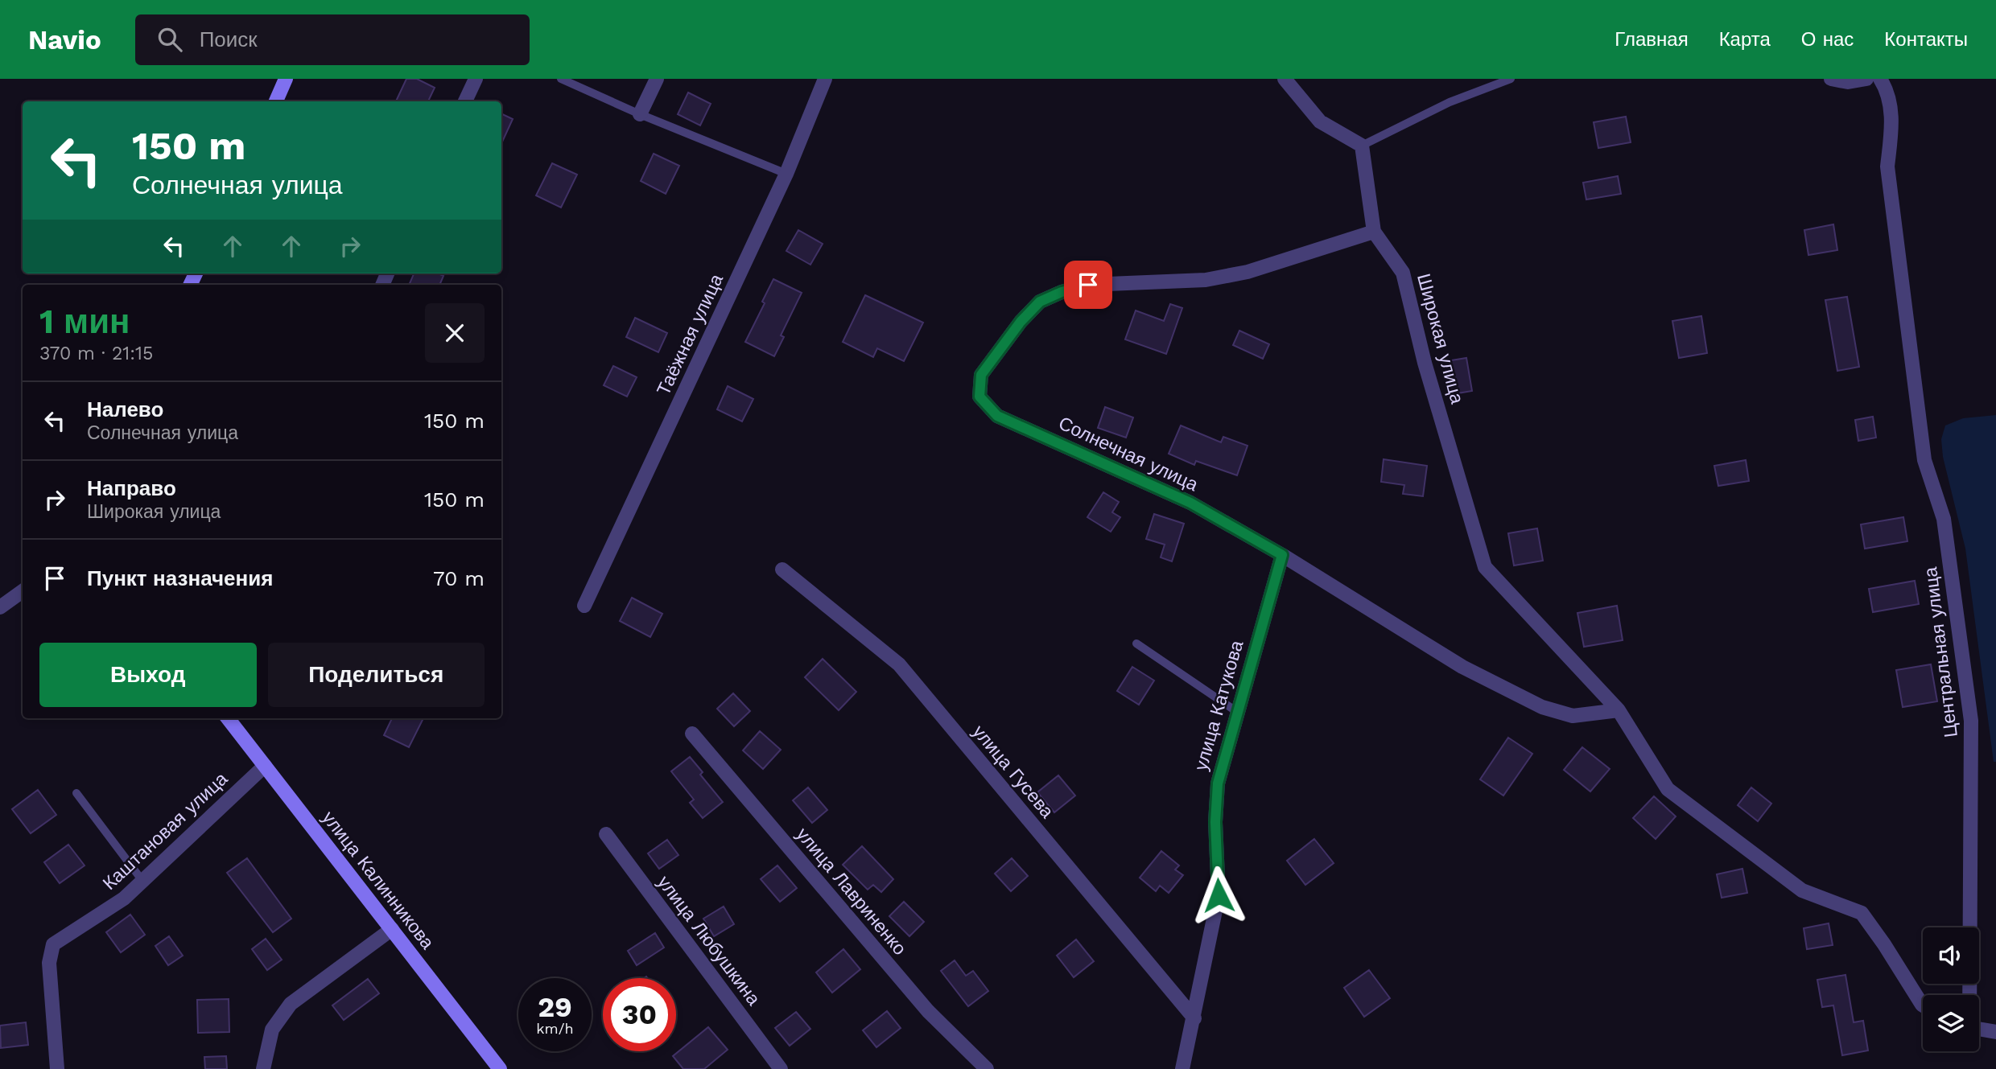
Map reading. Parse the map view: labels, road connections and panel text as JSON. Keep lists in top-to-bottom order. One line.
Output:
{"streets":{"main road":["улица Калинникова"],"street":["Таёжная улица","Широкая улица","Солнечная улица","Центральная улица","улица Катукова","улица Гусева","Каштановая улица","улица Лавриненко","улица Любушкина"]},"crossings":[["Широкая улица","Солнечная улица"],["Солнечная улица","улица Катукова"],["улица Катукова","улица Гусева"],["Каштановая улица","улица Калинникова"]],"page":{"header":"Navio","search":"Поиск","nav":["Главная","Карта","О нас","Контакты"],"turn":["150 m","Солнечная улица"],"heading":["1 мин","370 m · 21:15"],"list":[{"name":"Налево","note":"Солнечная улица","value":"150 m"},{"name":"Направо","note":"Широкая улица","value":"150 m"},{"name":"Пункт назначения","value":"70 m"}],"buttons":["Выход","Поделиться"],"speed":"29 km/h","limit":"30"}}
